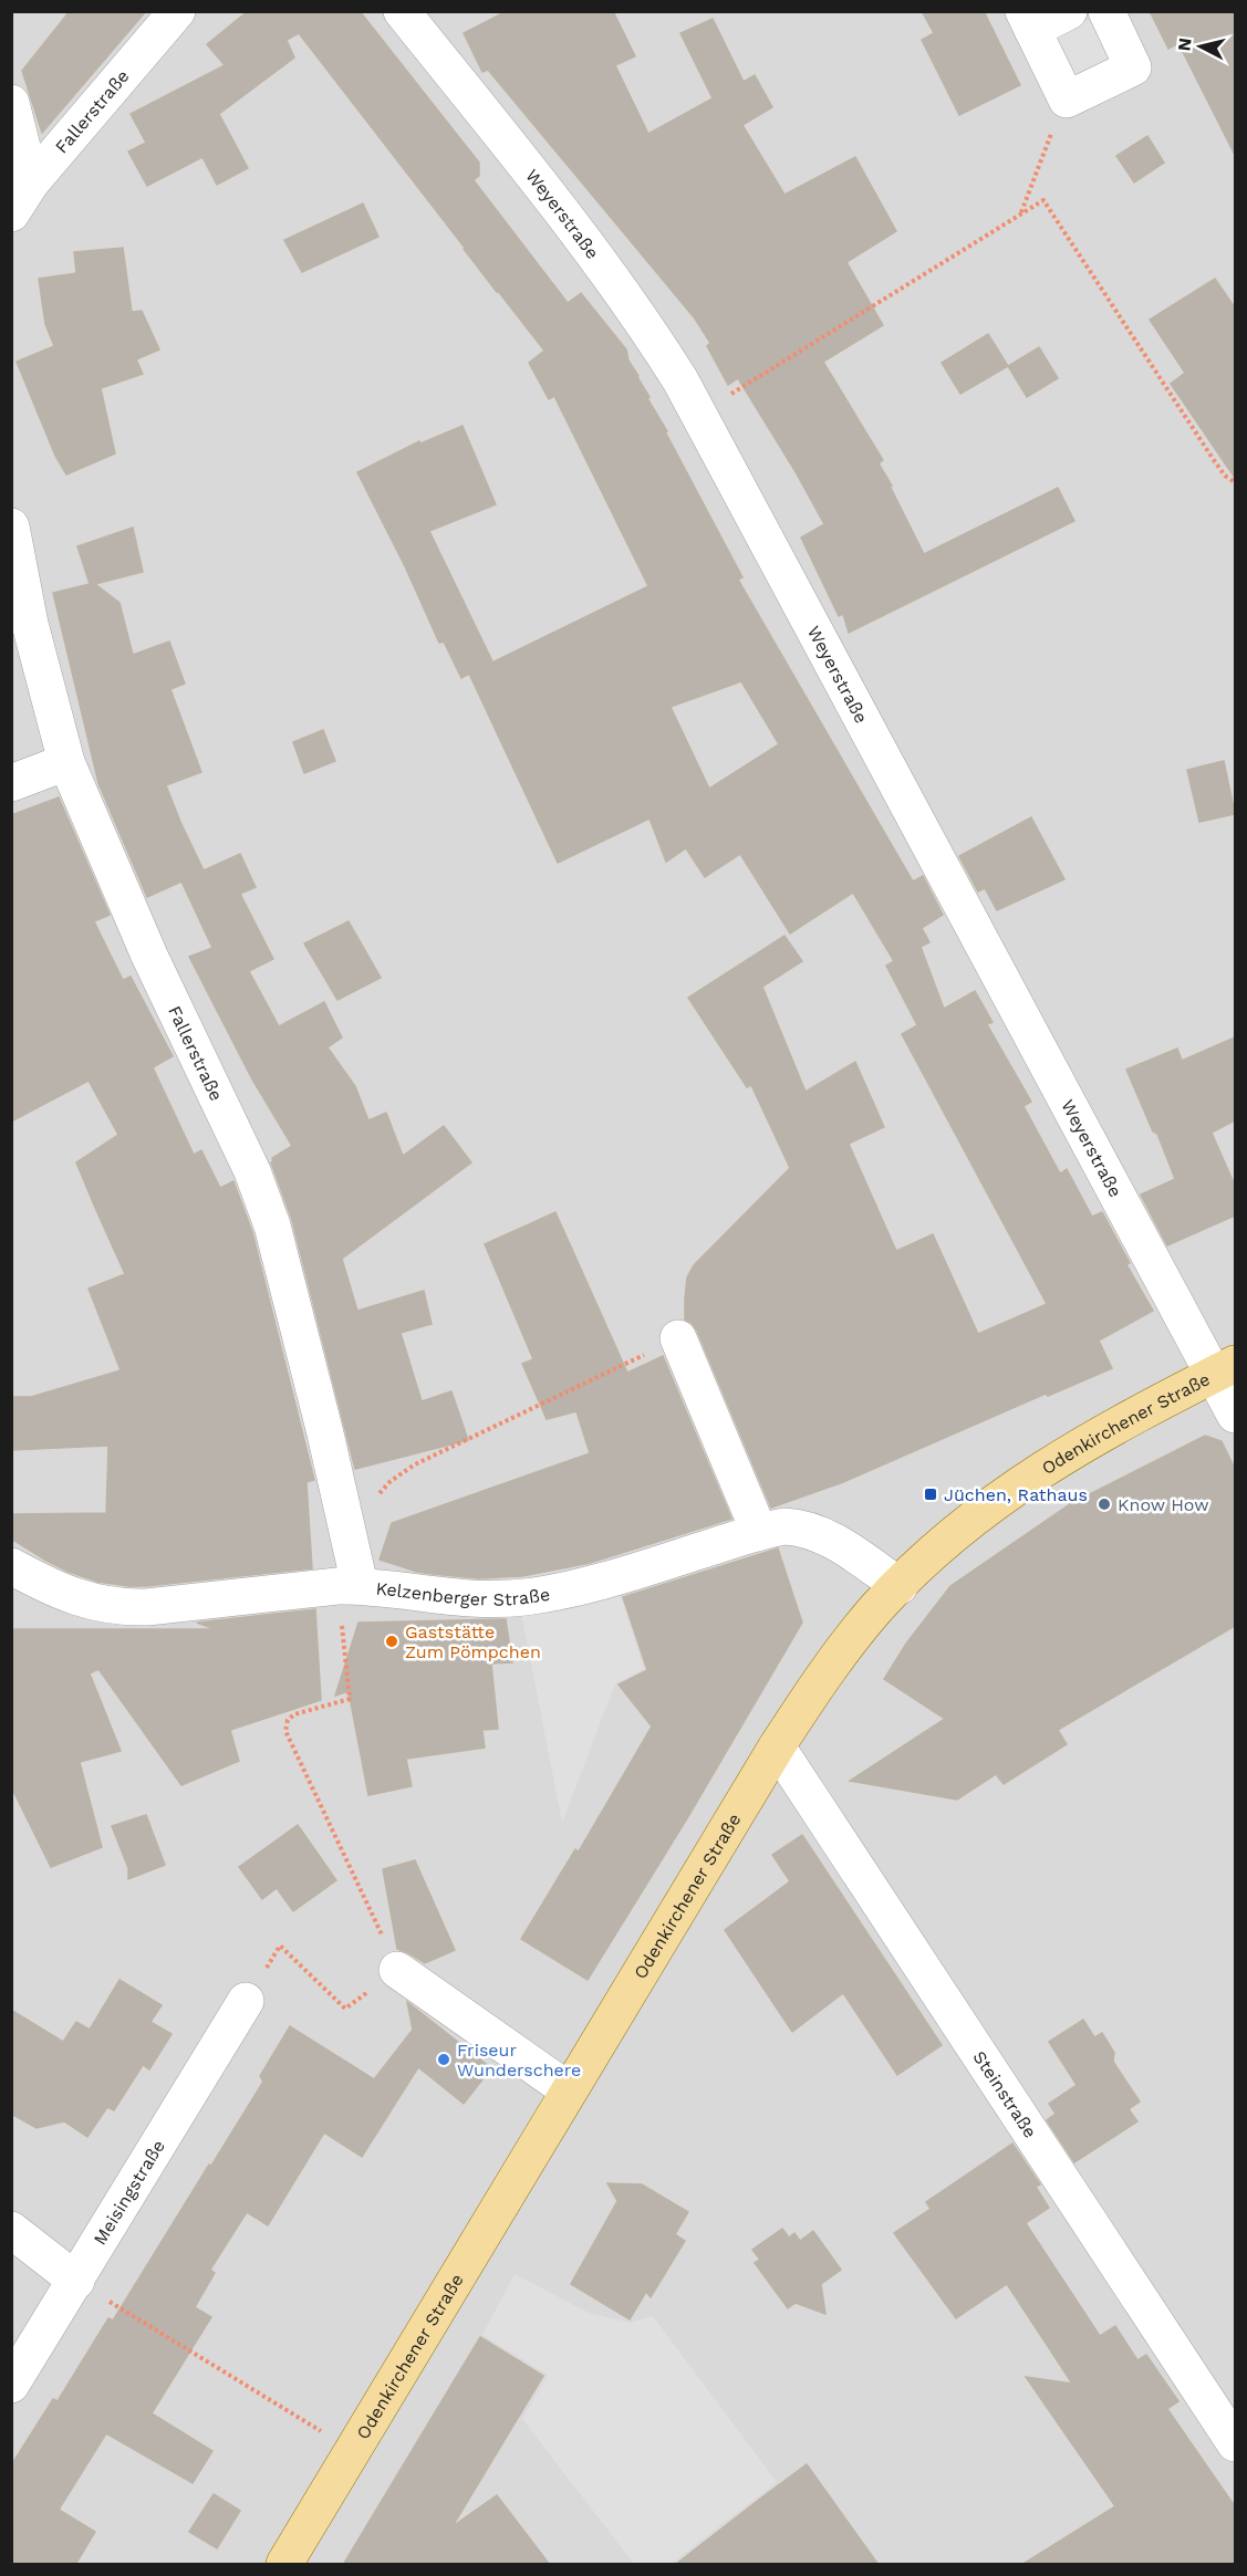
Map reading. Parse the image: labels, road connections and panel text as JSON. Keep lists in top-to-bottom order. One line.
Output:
{"streets":{"main road":["Odenkirchener Straße"],"street":["Fallerstraße","Weyerstraße","Kelzenberger Straße","Steinstraße","Meisingstraße"]},"crossings":[["Fallerstraße","Kelzenberger Straße"],["Weyerstraße","Odenkirchener Straße"],["Odenkirchener Straße","Kelzenberger Straße"],["Odenkirchener Straße","Steinstraße"]],"places":{"transit":["Jüchen, Rathaus"],"other":["Know How","Gaststätte Zum Pömpchen","Friseur Wunderschere"]},"north":"left"}
